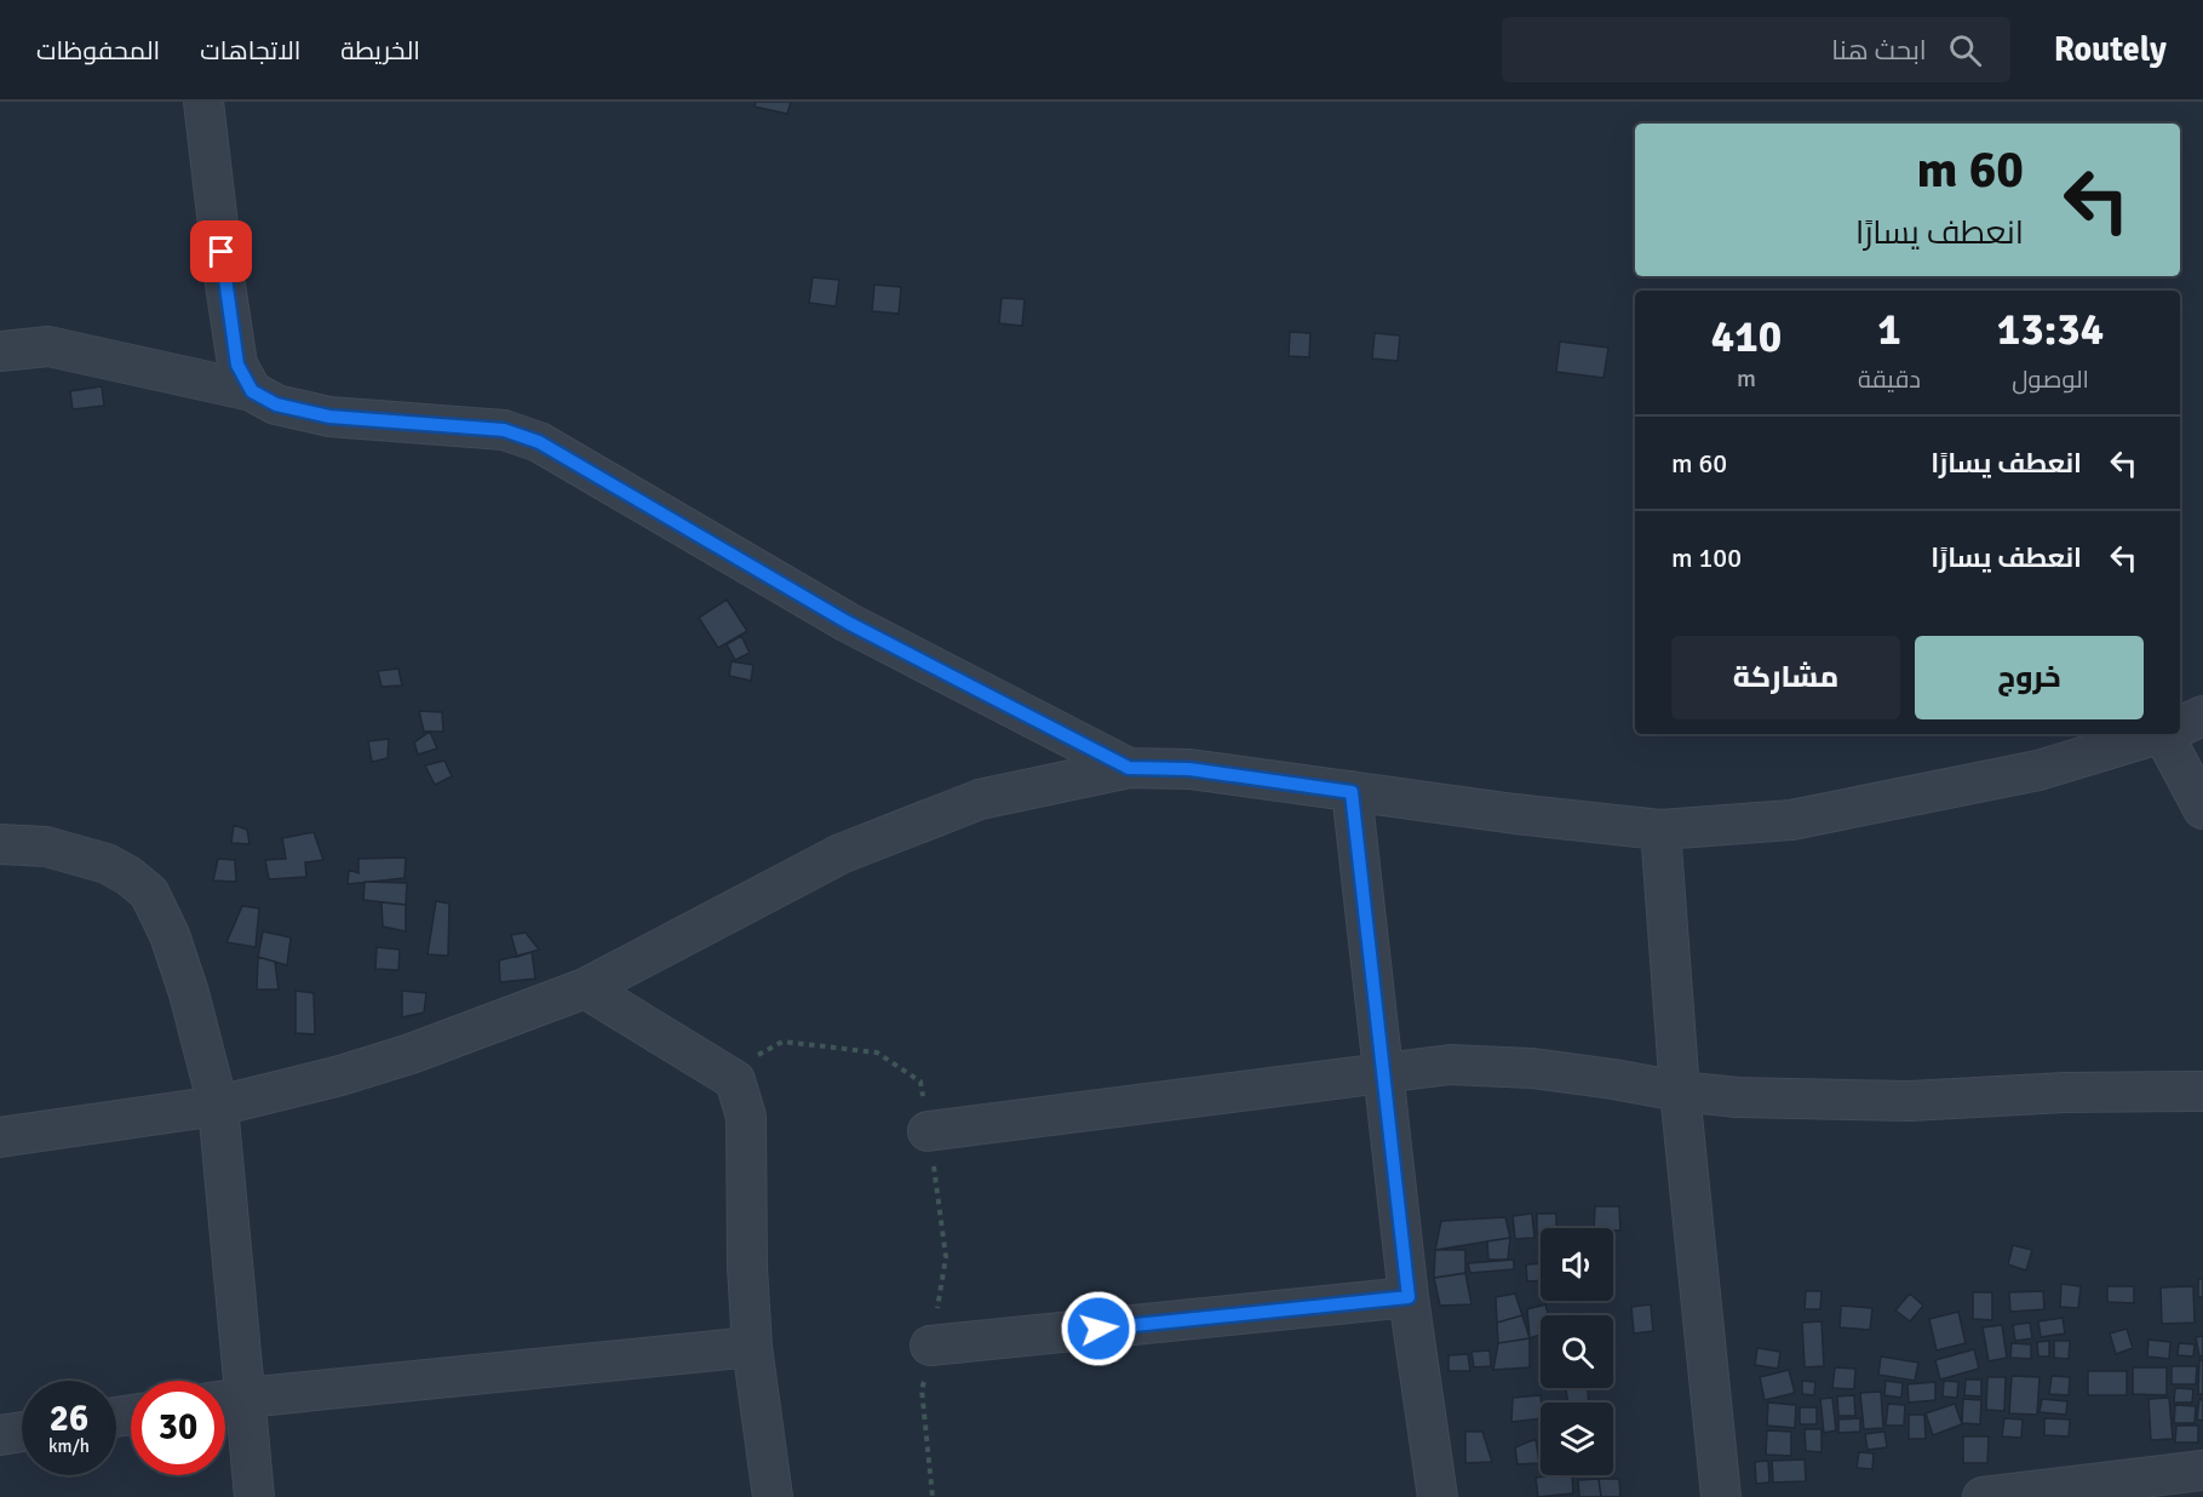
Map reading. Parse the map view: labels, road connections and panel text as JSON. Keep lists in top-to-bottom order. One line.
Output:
{"page":{"header":"Routely","search":"ابحث هنا","nav":["الخريطة","الاتجاهات","المحفوظات"],"turn":["60 m","انعطف يسارًا"],"eta":["13:34","الوصول","1","دقيقة","410","m"],"list":[{"name":"انعطف يسارًا","value":"60 m"},{"name":"انعطف يسارًا","value":"100 m"}],"buttons":["خروج","مشاركة"],"speed":"26 km/h","limit":"30"}}
